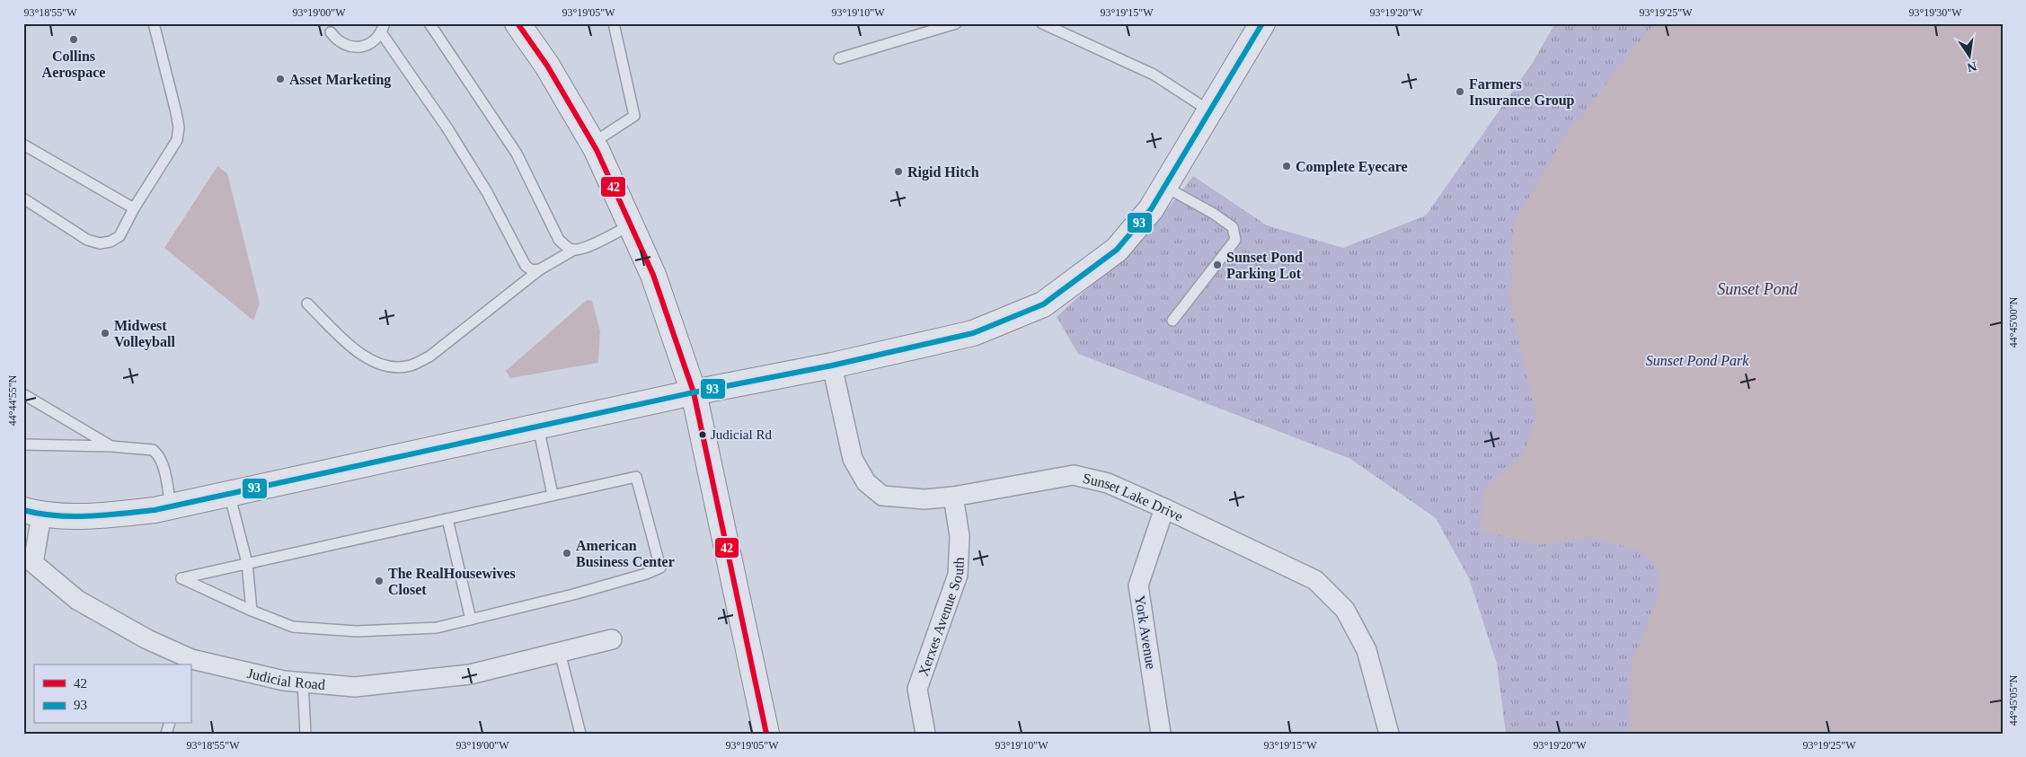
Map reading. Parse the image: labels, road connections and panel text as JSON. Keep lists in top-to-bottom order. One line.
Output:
{"streets":{"street":["Sunset Lake Drive","Xerxes Avenue South","York Avenue","Judicial Road"]},"crossings":[["Sunset Lake Drive","Xerxes Avenue South"],["Sunset Lake Drive","York Avenue"],["Sunset Lake Drive","Judicial Road"]],"water":["Sunset Pond"],"parks":["Sunset Pond Park"],"places":["Collins Aerospace","Asset Marketing","Farmers Insurance Group","Complete Eyecare","Rigid Hitch","Sunset Pond Parking Lot","Midwest Volleyball","Judicial Rd","American Business Center","The RealHousewives Closet"],"lines":["transit line 42","transit line 93"],"legend":["42","93"],"north":"bottom","coordinates":["93°18'55\"W","93°19'00\"W","93°19'05\"W","93°19'10\"W","93°19'15\"W","93°19'20\"W","93°19'25\"W","93°19'30\"W","44°45'00\"N","44°44'55\"N","44°45'05\"N"]}
